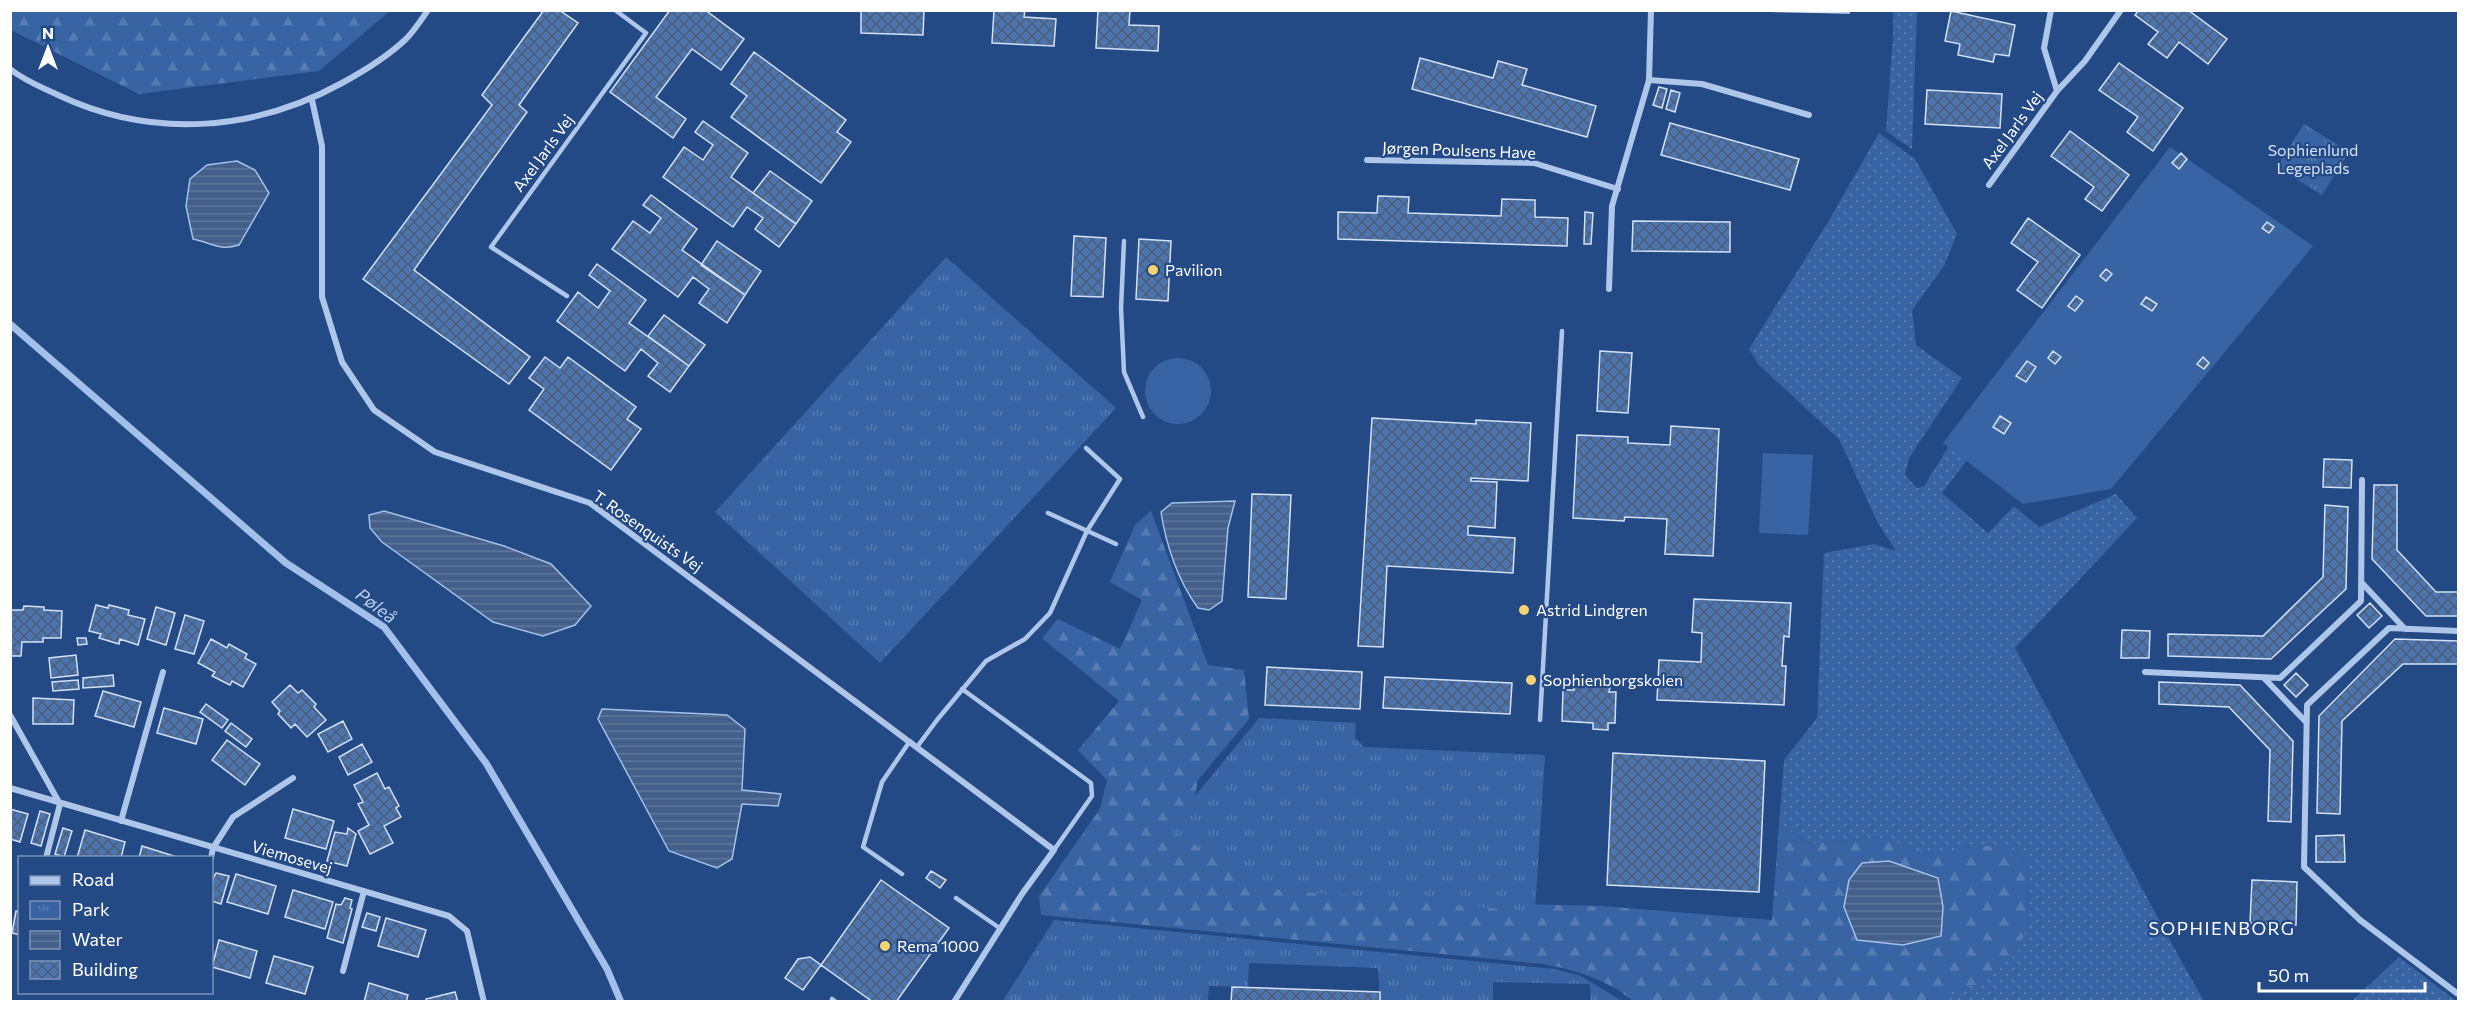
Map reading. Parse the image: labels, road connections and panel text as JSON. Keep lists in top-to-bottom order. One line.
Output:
{"streets":{"street":["Axel Jarls Vej","Jørgen Poulsens Have","T. Rosenquists Vej","Viemosevej"]},"districts":["SOPHIENBORG"],"water":["Pøleå"],"parks":["Sophienlund Legeplads"],"places":["Pavilion","Astrid Lindgren","Sophienborgskolen","Rema 1000"],"legend":["Road","Park","Water","Building"],"scale_bar":"50 m","north":"top"}
